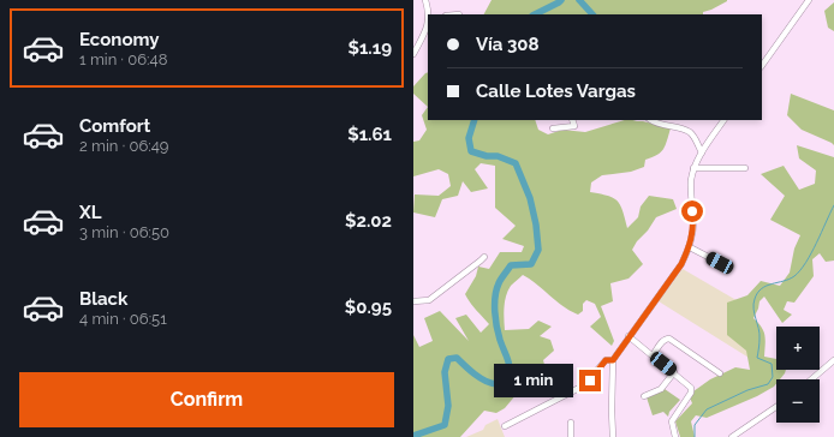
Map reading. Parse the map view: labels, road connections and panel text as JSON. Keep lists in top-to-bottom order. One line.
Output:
{"page":{"list":[{"name":"Economy","note":"1 min · 06:48","value":"$1.19"},{"name":"Comfort","note":"2 min · 06:49","value":"$1.61"},{"name":"XL","note":"3 min · 06:50","value":"$2.02"},{"name":"Black","note":"4 min · 06:51","value":"$0.95"}],"banner":["Vía 308","Calle Lotes Vargas"],"map_buttons":["+","−"],"buttons":"Confirm","bubble":"1 min"}}
